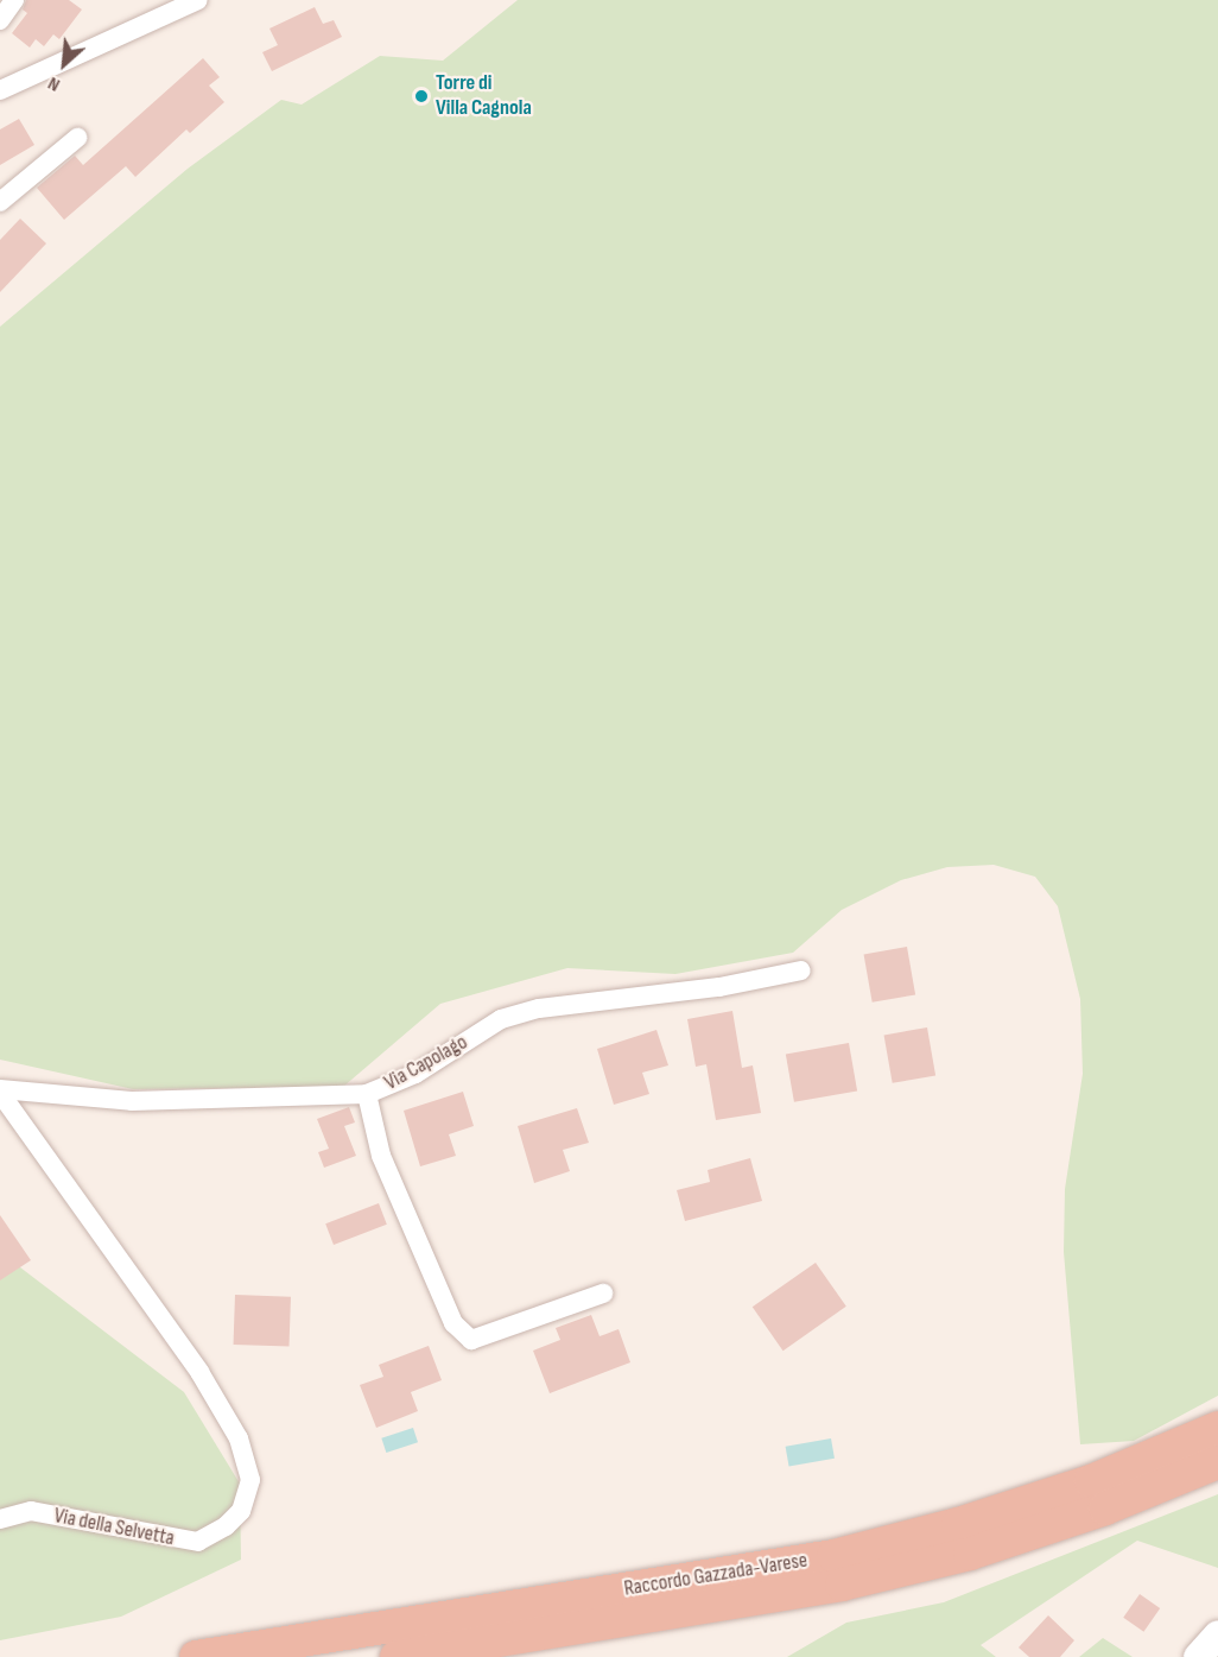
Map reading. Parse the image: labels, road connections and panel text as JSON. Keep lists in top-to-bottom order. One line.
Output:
{"streets":{"highway":["Raccordo Gazzada-Varese"],"street":["Via Capolago","Via della Selvetta"]},"crossings":[["Via Capolago","Via della Selvetta"]],"places":["Torre di Villa Cagnola"],"north":"bottom left"}
